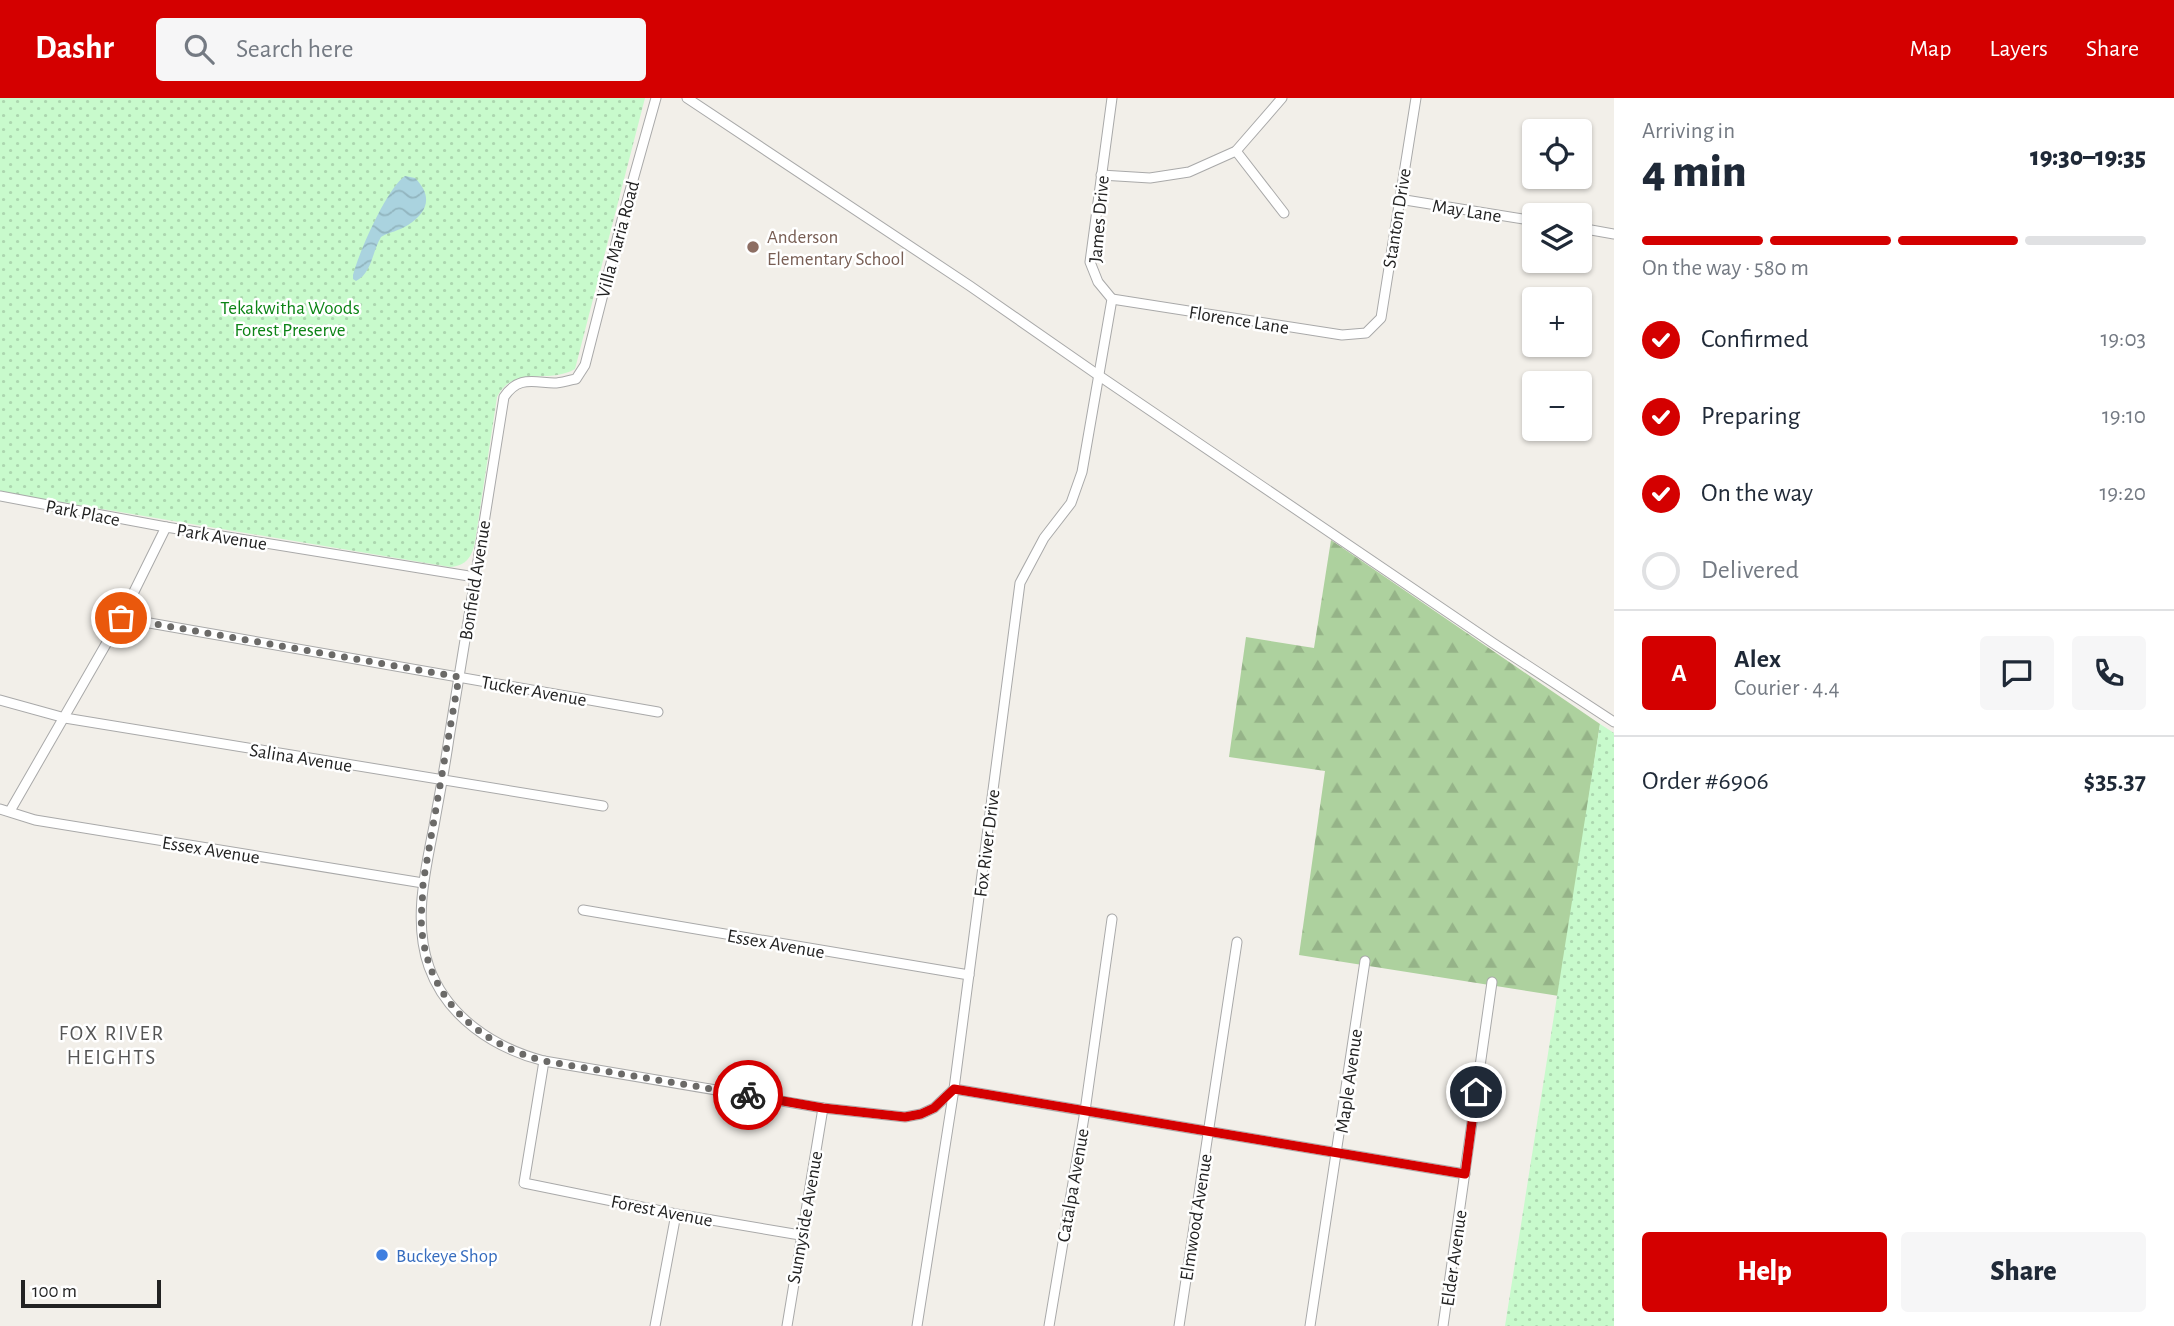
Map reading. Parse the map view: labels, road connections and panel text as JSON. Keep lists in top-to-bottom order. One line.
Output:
{"streets":{"street":["May Lane","Stanton Drive","James Drive","Villa Maria Road","Florence Lane","Park Place","Park Avenue","Bonfield Avenue","Tucker Avenue","Salina Avenue","Fox River Drive","Essex Avenue","Maple Avenue","Catalpa Avenue","Forest Avenue","Sunnyside Avenue","Elmwood Avenue","Elder Avenue"]},"crossings":[["May Lane","Stanton Drive"],["Stanton Drive","Florence Lane"],["James Drive","Florence Lane"],["Villa Maria Road","Bonfield Avenue"],["Park Place","Park Avenue"],["Park Avenue","Bonfield Avenue"],["Park Avenue","Tucker Avenue"],["Park Avenue","Salina Avenue"],["Park Avenue","Essex Avenue"],["Bonfield Avenue","Tucker Avenue"],["Bonfield Avenue","Salina Avenue"],["Bonfield Avenue","Fox River Drive"],["Bonfield Avenue","Essex Avenue"],["Bonfield Avenue","Forest Avenue"],["Bonfield Avenue","Sunnyside Avenue"],["Fox River Drive","Essex Avenue"],["Forest Avenue","Sunnyside Avenue"]],"districts":["FOX RIVER HEIGHTS"],"parks":["Tekakwitha Woods Forest Preserve"],"places":["Anderson Elementary School","Buckeye Shop"],"scale_bar":"100 m","page":{"header":"Dashr","search":"Search here","nav":["Map","Layers","Share"],"heading":["4 min","Arriving in","19:30–19:35"],"panel":["Alex","Courier · 4.4","Order #6906","$35.37"],"map_buttons":["+","−"],"bar":"On the way · 580 m","list":[["Confirmed","19:03"],["Preparing","19:10"],["On the way","19:20"],"Delivered"],"round":"A","buttons":["Help","Share"],"scale":"100 m"}}
